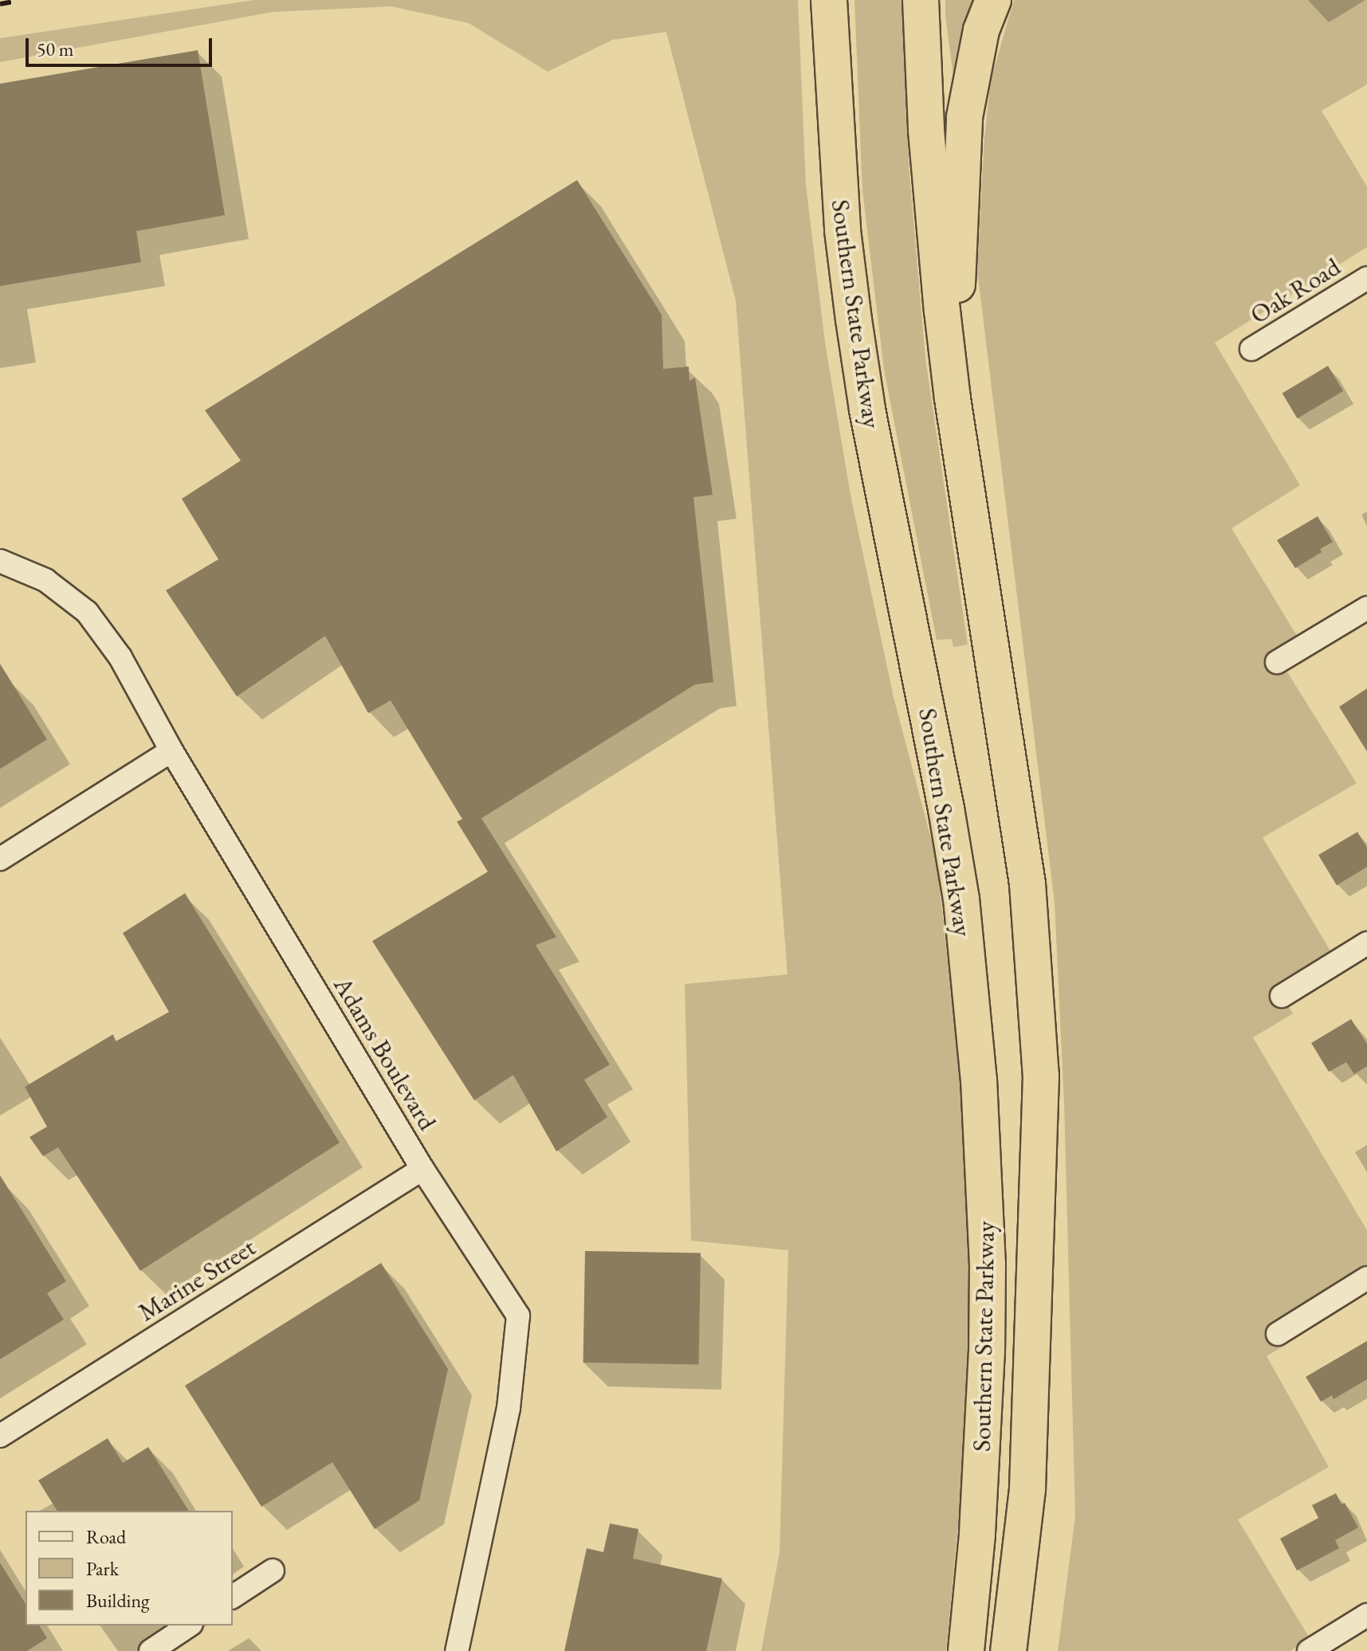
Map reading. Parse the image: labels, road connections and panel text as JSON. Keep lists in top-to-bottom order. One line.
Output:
{"streets":{"highway":["Southern State Parkway"],"street":["Oak Road","Adams Boulevard","Marine Street"]},"crossings":[["Adams Boulevard","Marine Street"]],"legend":["Road","Park","Building"],"scale_bar":"50 m"}
